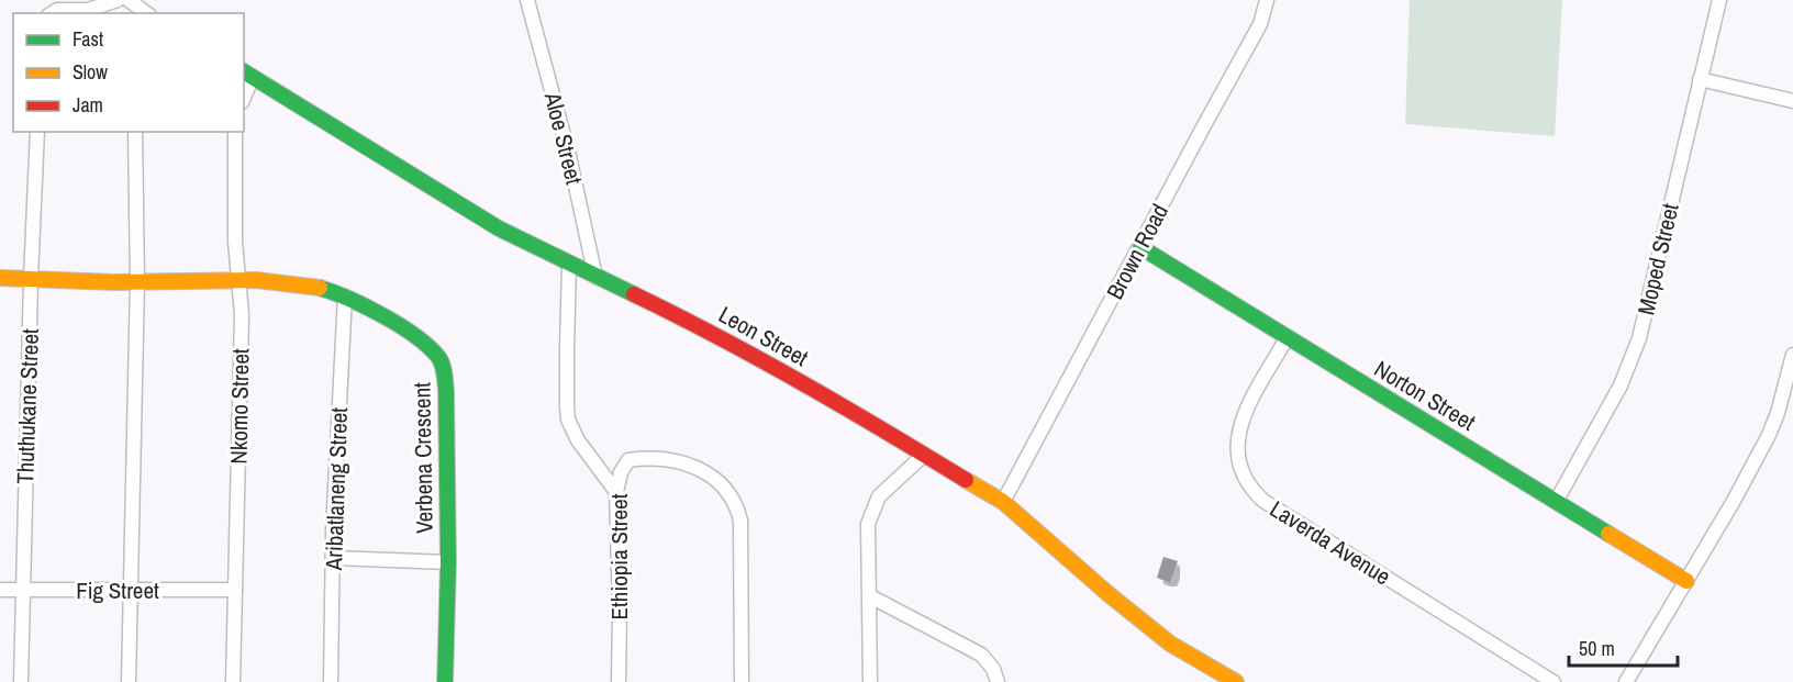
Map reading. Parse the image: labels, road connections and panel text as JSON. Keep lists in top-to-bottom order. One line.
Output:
{"streets":{"street":["Aloe Street","Brown Road","Moped Street","Leon Street","Norton Street","Thuthukane Street","Nkomo Street","Verbena Crescent","Aribatlaneng Street","Laverda Avenue","Ethiopia Street","Fig Street"]},"crossings":[["Aloe Street","Leon Street"],["Brown Road","Leon Street"],["Brown Road","Norton Street"],["Moped Street","Norton Street"],["Norton Street","Laverda Avenue"],["Thuthukane Street","Verbena Crescent"],["Thuthukane Street","Fig Street"],["Nkomo Street","Verbena Crescent"],["Nkomo Street","Fig Street"],["Verbena Crescent","Aribatlaneng Street"]],"legend":["Fast","Slow","Jam"],"scale_bar":"50 m"}
